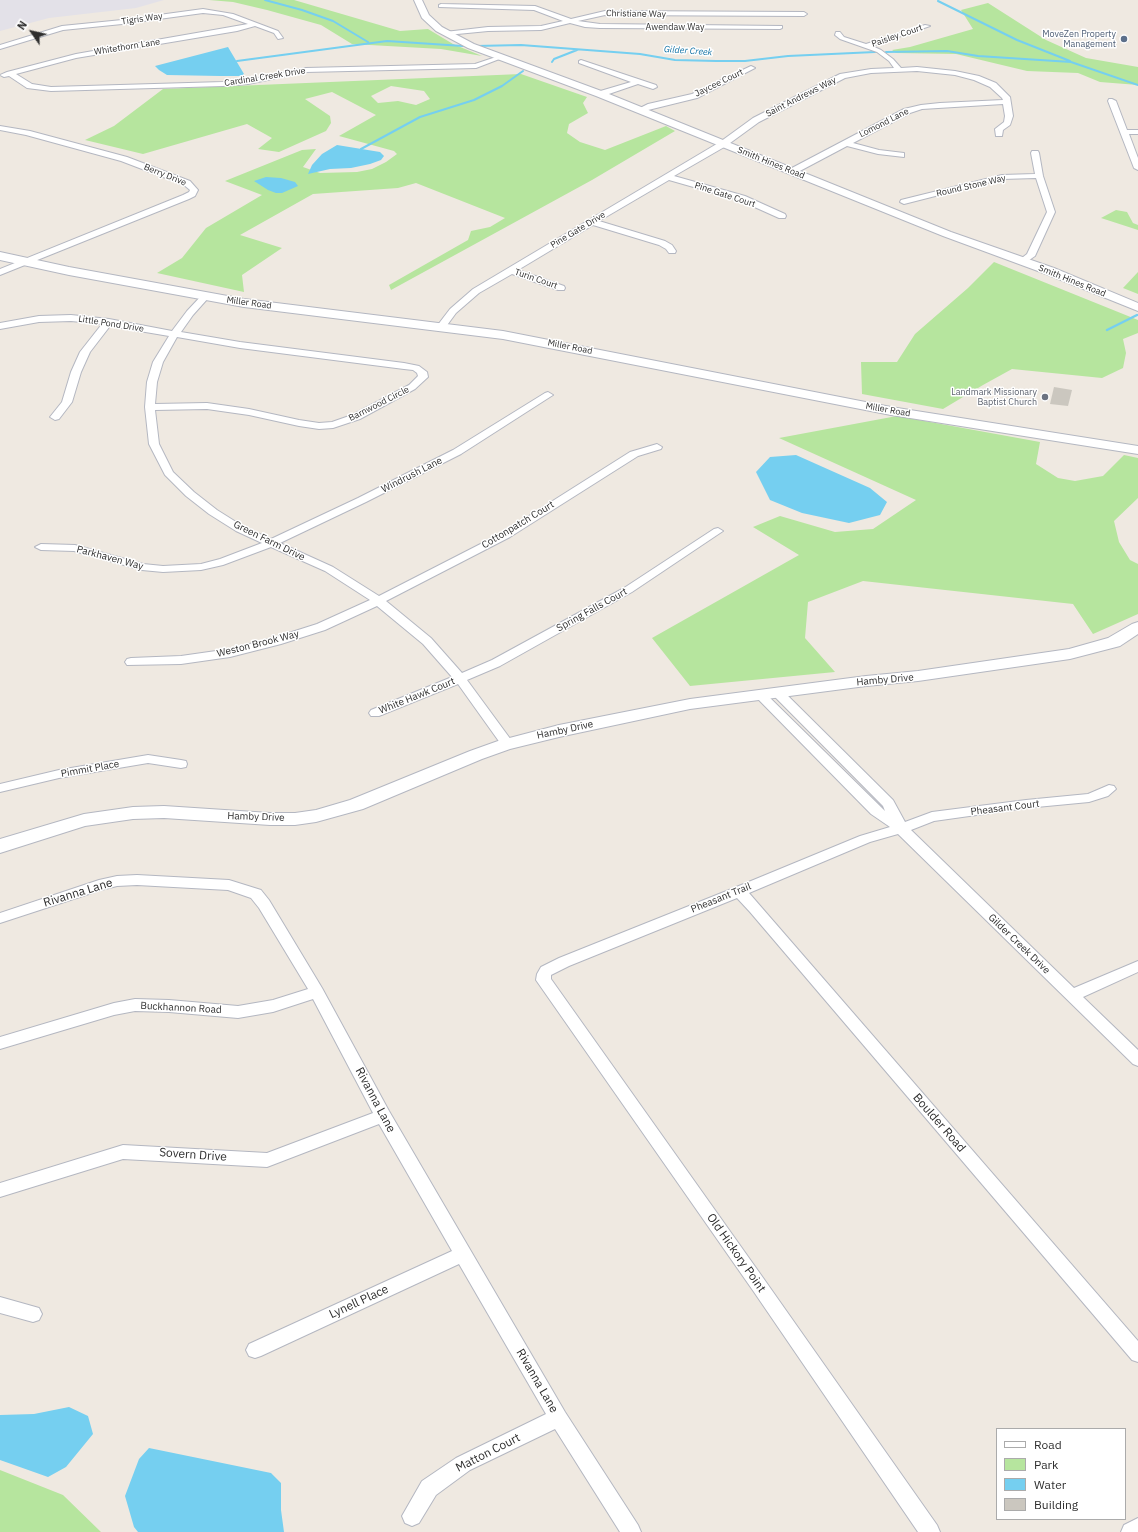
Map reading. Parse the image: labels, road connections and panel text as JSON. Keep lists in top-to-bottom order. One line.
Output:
{"streets":{"street":["Christiane Way","Tigris Way","Awendaw Way","Paisley Court","Whitethorn Lane","Cardinal Creek Drive","Jaycee Court","Saint Andrews Way","Lomond Lane","Smith Hines Road","Berry Drive","Round Stone Way","Pine Gate Court","Pine Gate Drive","Turin Court","Miller Road","Little Pond Drive","Barnwood Circle","Windrush Lane","Cottonpatch Court","Green Farm Drive","Parkhaven Way","Spring Falls Court","Weston Brook Way","Hamby Drive","White Hawk Court","Pimmit Place","Pheasant Court","Rivanna Lane","Pheasant Trail","Gilder Creek Drive","Buckhannon Road","Boulder Road","Sovern Drive","Old Hickory Point","Lynell Place","Matton Court"]},"crossings":[["Christiane Way","Awendaw Way"],["Christiane Way","Smith Hines Road"],["Tigris Way","Whitethorn Lane"],["Whitethorn Lane","Cardinal Creek Drive"],["Cardinal Creek Drive","Smith Hines Road"],["Jaycee Court","Smith Hines Road"],["Saint Andrews Way","Lomond Lane"],["Saint Andrews Way","Smith Hines Road"],["Saint Andrews Way","Pine Gate Drive"],["Lomond Lane","Smith Hines Road"],["Smith Hines Road","Pine Gate Drive"],["Berry Drive","Miller Road"],["Pine Gate Court","Pine Gate Drive"],["Pine Gate Drive","Turin Court"],["Pine Gate Drive","Miller Road"],["Miller Road","Green Farm Drive"],["Little Pond Drive","Barnwood Circle"],["Little Pond Drive","Green Farm Drive"],["Barnwood Circle","Green Farm Drive"],["Windrush Lane","Green Farm Drive"],["Windrush Lane","Parkhaven Way"],["Cottonpatch Court","Green Farm Drive"],["Cottonpatch Court","Weston Brook Way"],["Green Farm Drive","Parkhaven Way"],["Green Farm Drive","Spring Falls Court"],["Green Farm Drive","Weston Brook Way"],["Green Farm Drive","Hamby Drive"],["Green Farm Drive","White Hawk Court"],["Spring Falls Court","White Hawk Court"],["Hamby Drive","Gilder Creek Drive"],["Pheasant Court","Pheasant Trail"],["Pheasant Court","Gilder Creek Drive"],["Rivanna Lane","Buckhannon Road"],["Rivanna Lane","Sovern Drive"],["Rivanna Lane","Lynell Place"],["Rivanna Lane","Matton Court"],["Pheasant Trail","Gilder Creek Drive"],["Pheasant Trail","Boulder Road"],["Pheasant Trail","Old Hickory Point"]],"water":["Gilder Creek"],"places":["MoveZen Property Management","Landmark Missionary Baptist Church"],"legend":["Road","Park","Water","Building"],"north":"top left"}
